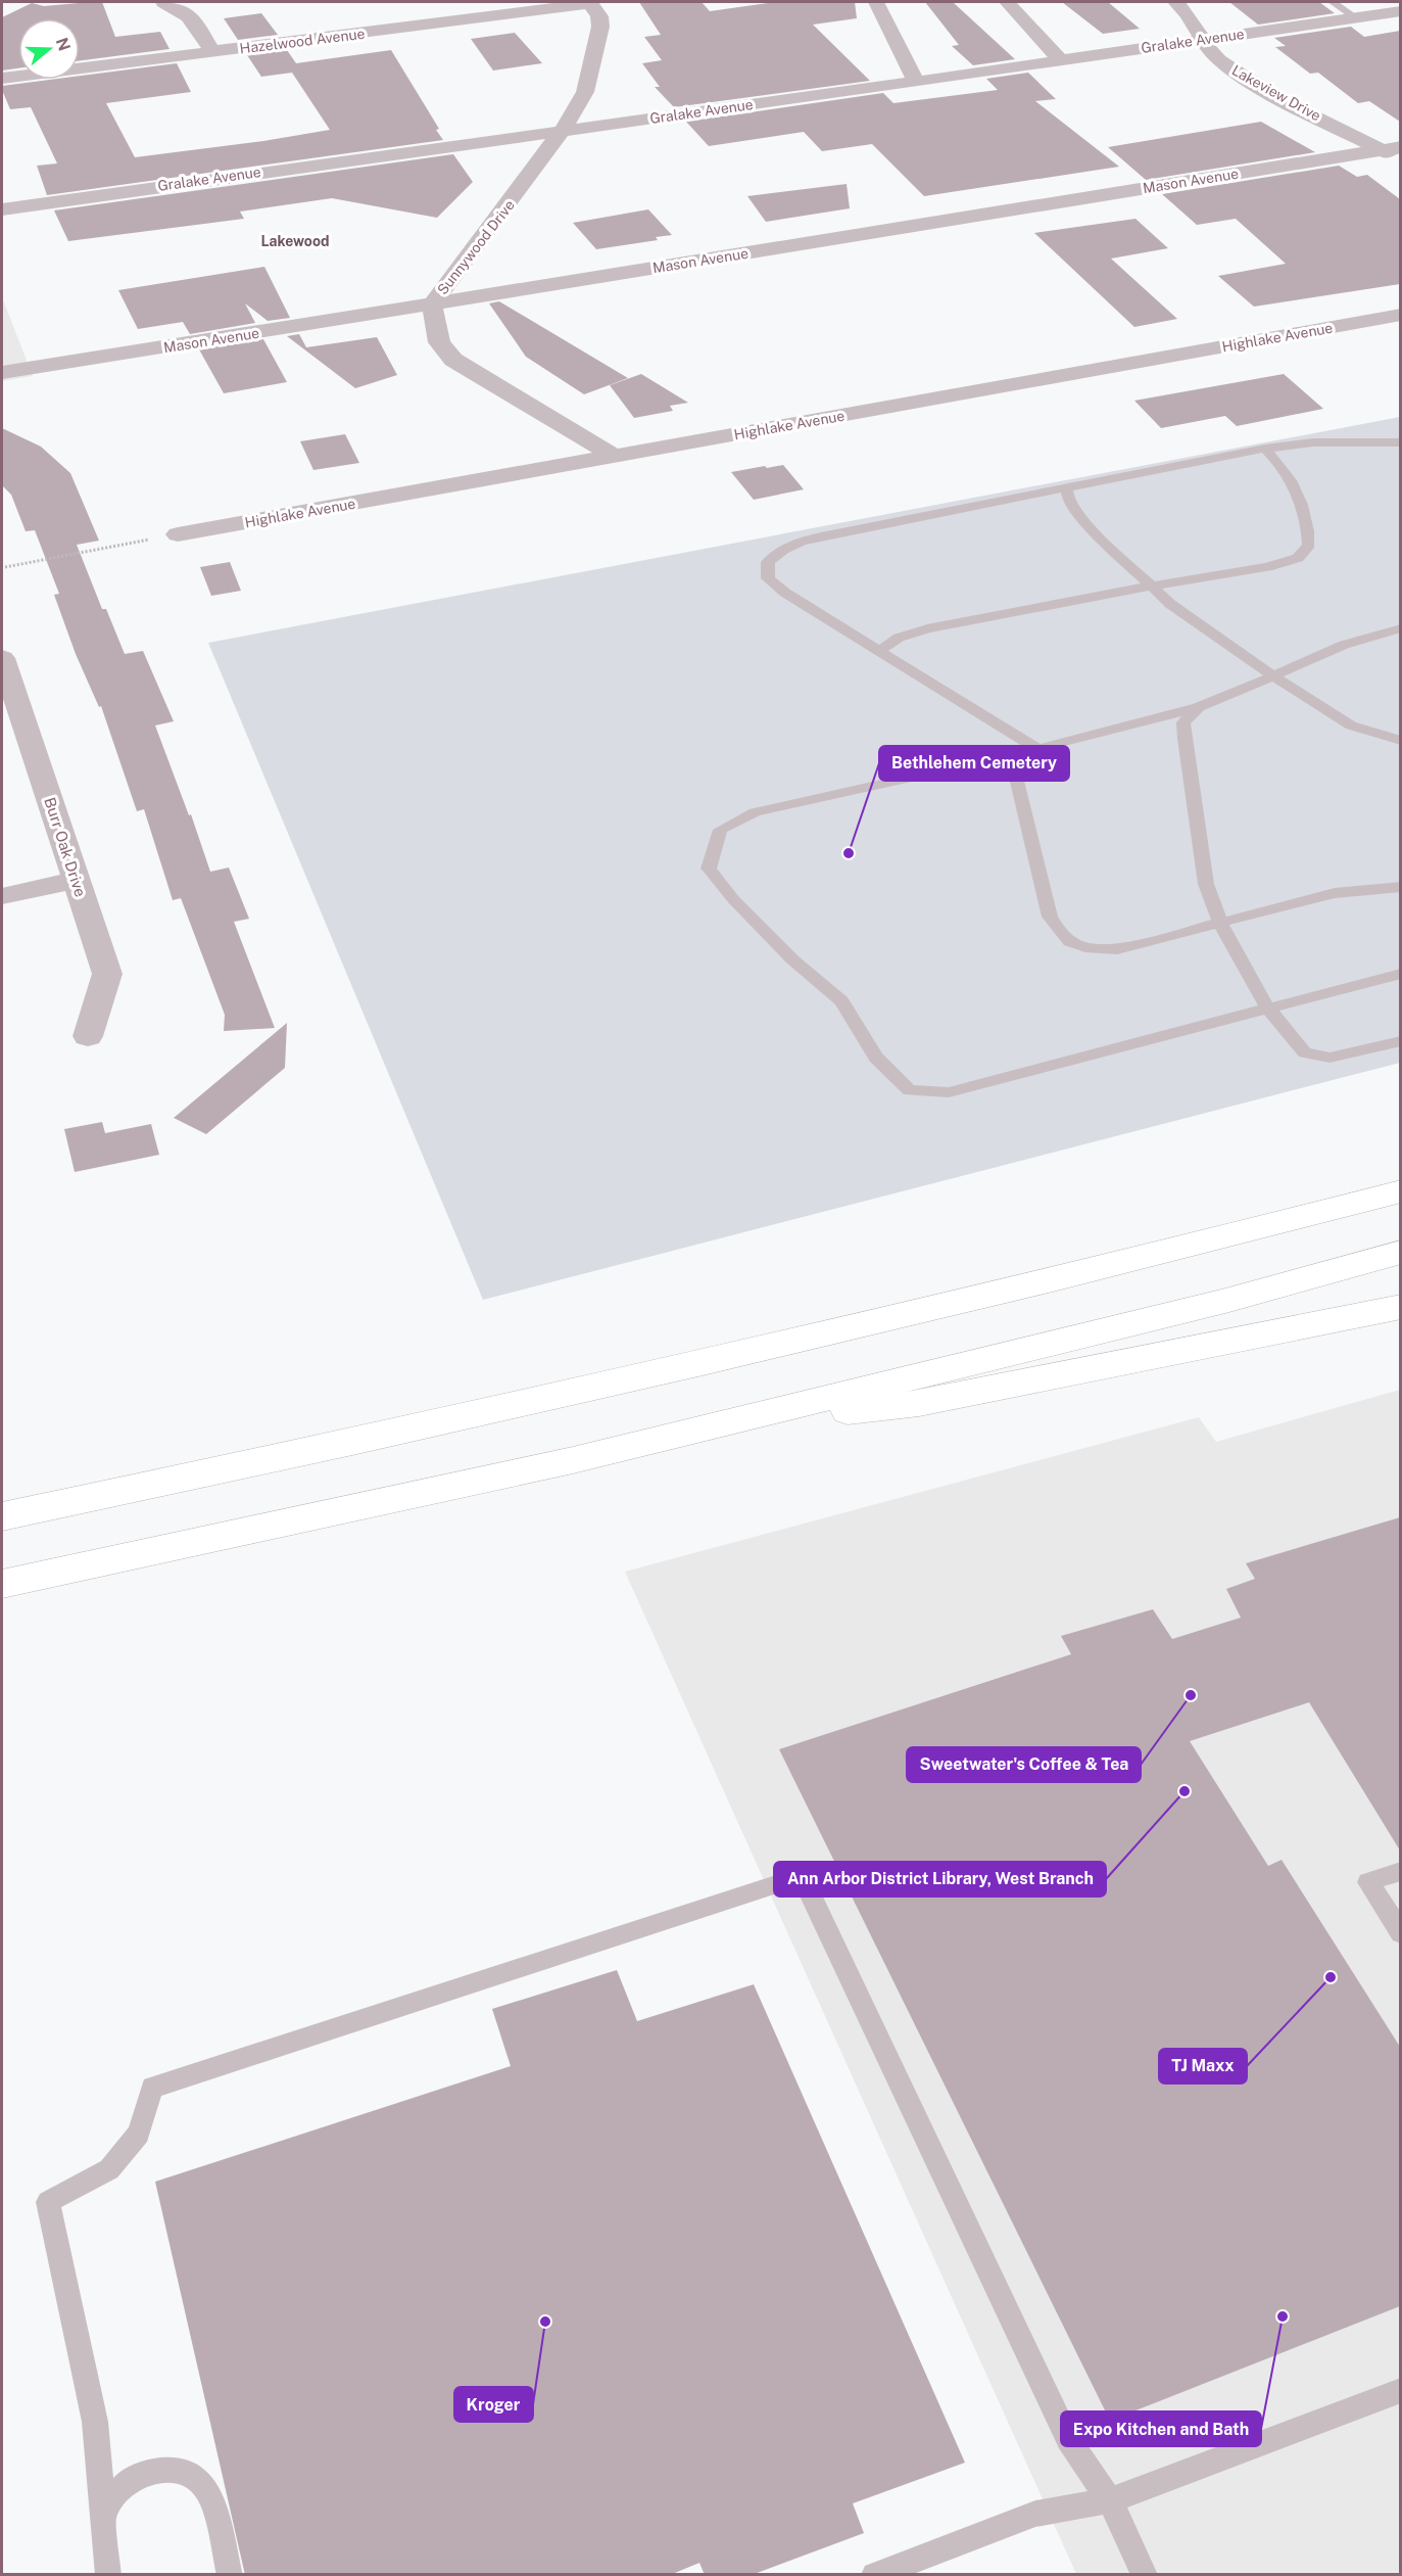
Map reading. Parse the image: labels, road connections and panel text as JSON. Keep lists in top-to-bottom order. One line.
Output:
{"streets":{"street":["Hazelwood Avenue","Gralake Avenue","Lakeview Drive","Mason Avenue","Sunnywood Drive","Highlake Avenue","Burr Oak Drive"]},"crossings":[["Hazelwood Avenue","Sunnywood Drive"],["Gralake Avenue","Lakeview Drive"],["Gralake Avenue","Sunnywood Drive"],["Lakeview Drive","Mason Avenue"],["Mason Avenue","Sunnywood Drive"],["Sunnywood Drive","Highlake Avenue"]],"districts":["Lakewood"],"places":["Bethlehem Cemetery","Sweetwater's Coffee & Tea","Ann Arbor District Library, West Branch","TJ Maxx","Expo Kitchen and Bath","Kroger"],"north":"right"}
